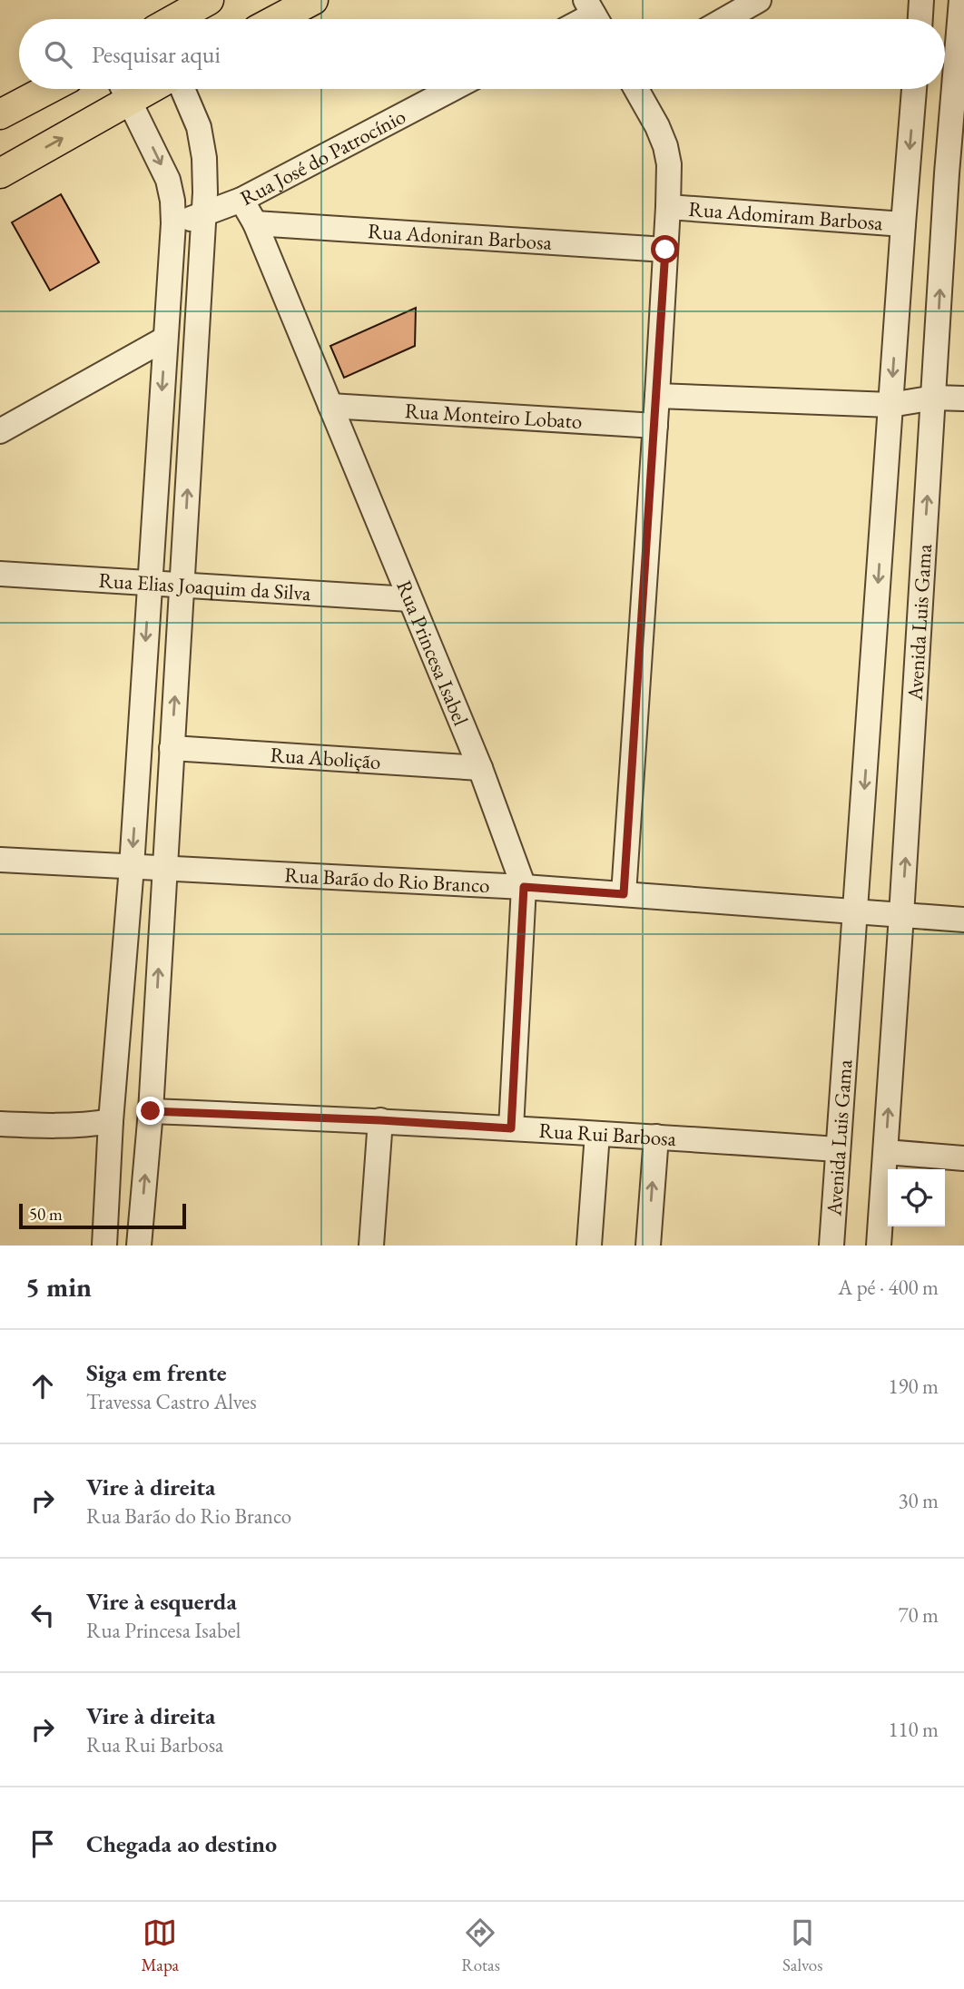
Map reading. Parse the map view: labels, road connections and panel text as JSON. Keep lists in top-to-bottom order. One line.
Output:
{"streets":{"street":["Rua José do Patrocínio","Rua Adomiram Barbosa","Rua Adoniran Barbosa","Rua Monteiro Lobato","Rua Elias Joaquim da Silva","Avenida Luis Gama","Rua Princesa Isabel","Rua Abolição","Rua Barão do Rio Branco","Rua Rui Barbosa"]},"crossings":[["Rua José do Patrocínio","Rua Princesa Isabel"],["Rua Adomiram Barbosa","Avenida Luis Gama"],["Rua Adoniran Barbosa","Rua Princesa Isabel"],["Rua Monteiro Lobato","Rua Princesa Isabel"],["Rua Elias Joaquim da Silva","Rua Princesa Isabel"],["Avenida Luis Gama","Rua Barão do Rio Branco"],["Avenida Luis Gama","Rua Rui Barbosa"],["Rua Princesa Isabel","Rua Abolição"],["Rua Princesa Isabel","Rua Barão do Rio Branco"],["Rua Princesa Isabel","Rua Rui Barbosa"]],"scale_bar":"50 m","page":{"search":"Pesquisar aqui","scale":"50 m","heading":["5 min","A pé · 400 m"],"list":[["Siga em frente","Travessa Castro Alves","190 m"],["Vire à direita","Rua Barão do Rio Branco","30 m"],["Vire à esquerda","Rua Princesa Isabel","70 m"],["Vire à direita","Rua Rui Barbosa","110 m"],"Chegada ao destino"],"nav":["Mapa","Rotas","Salvos"]}}
